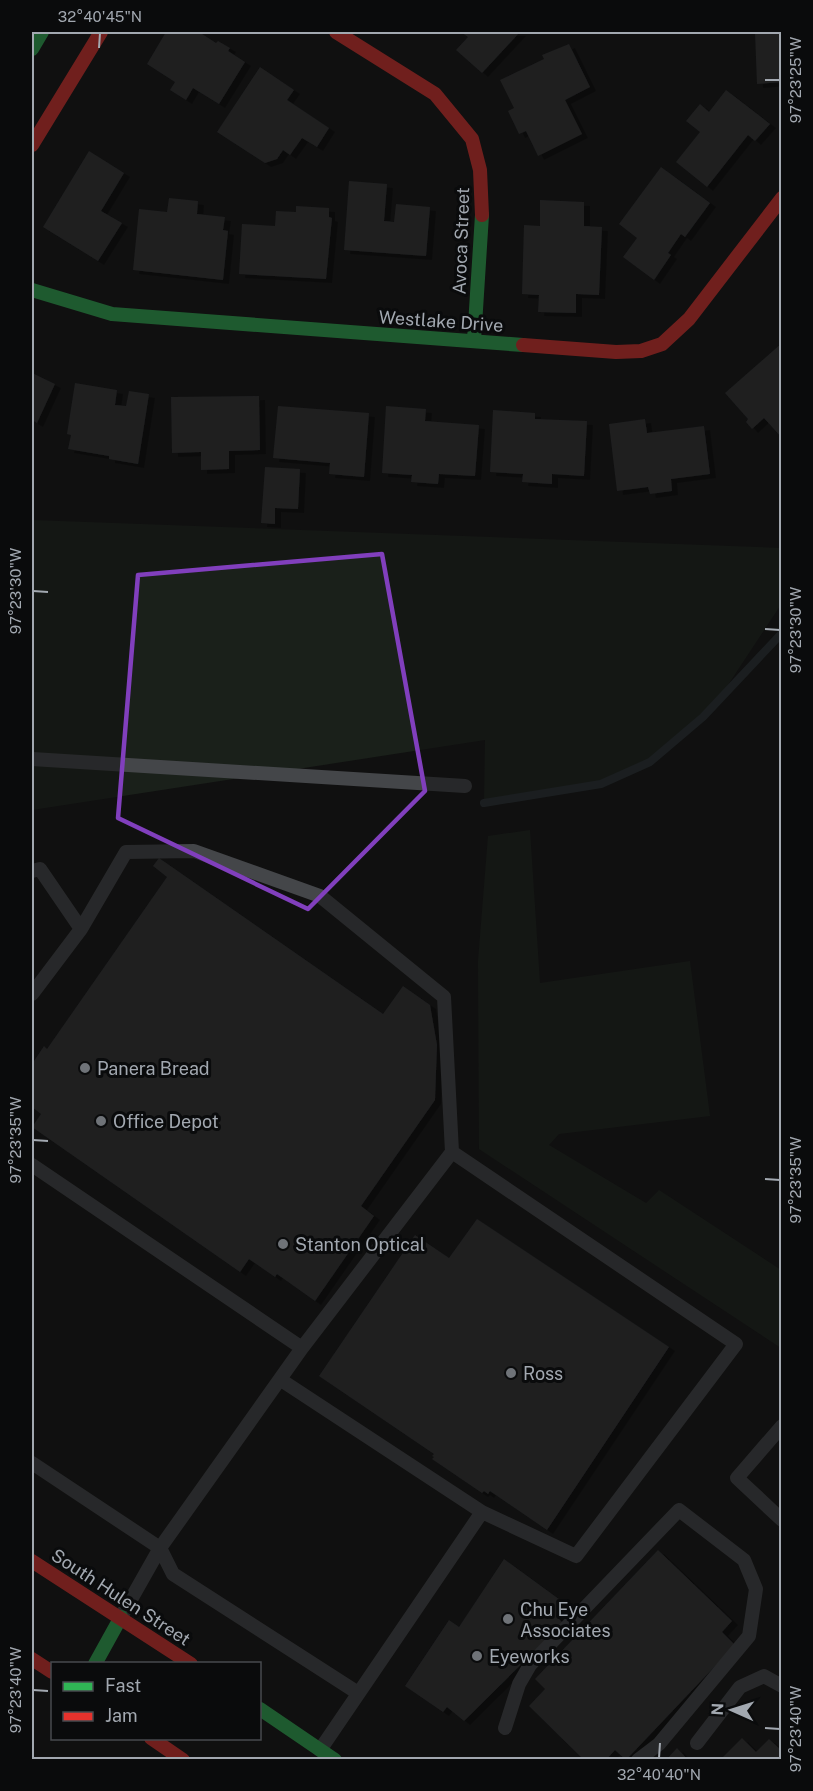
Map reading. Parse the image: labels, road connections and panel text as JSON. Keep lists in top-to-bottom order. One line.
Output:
{"streets":{"main road":["Avoca Street","Westlake Drive","South Hulen Street"]},"crossings":[["Avoca Street","Westlake Drive"]],"places":["Panera Bread","Office Depot","Stanton Optical","Ross","Chu Eye Associates","Eyeworks"],"legend":["Fast","Jam"],"north":"left","coordinates":["32°40'45\"N","97°23'25\"W","97°23'30\"W","97°23'35\"W","97°23'40\"W","32°40'40\"N"]}
